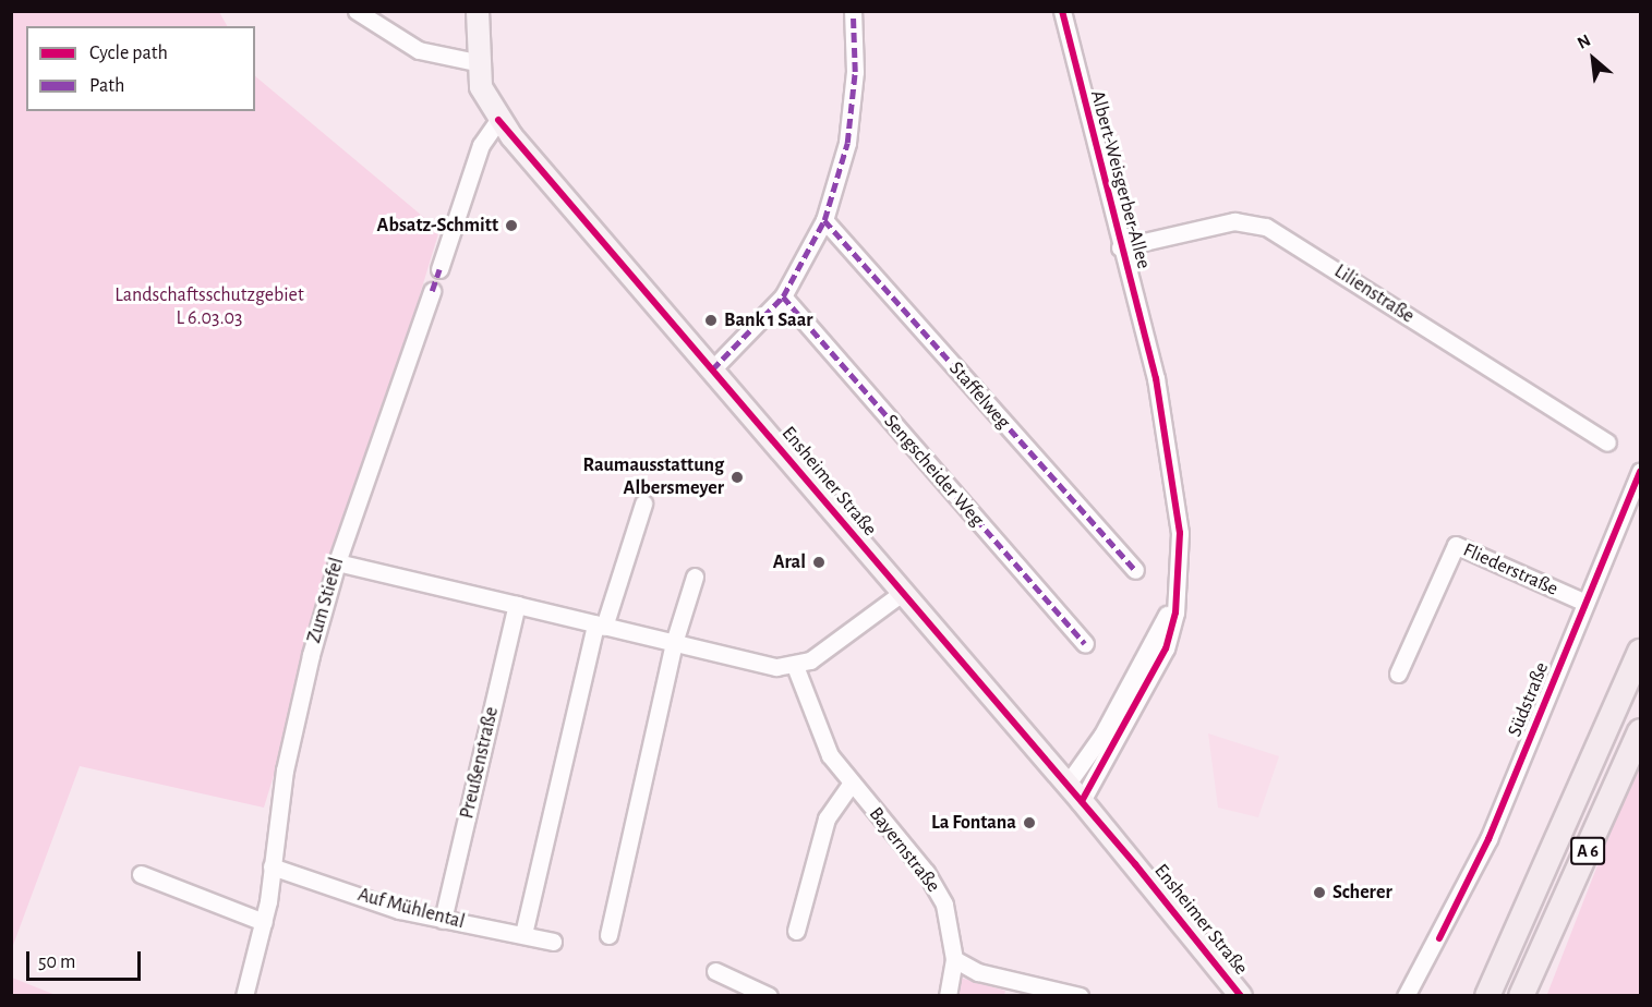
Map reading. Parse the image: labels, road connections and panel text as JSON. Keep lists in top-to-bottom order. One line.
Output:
{"streets":{"highway":["A 6"],"main road":["Ensheimer Straße"],"street":["Albert-Weisgerber-Allee","Lilienstraße","Staffelweg","Sengscheider Weg","Fliederstraße","Zum Stiefel","Südstraße","Preußenstraße","Bayernstraße","Auf Mühlental"]},"crossings":[["Albert-Weisgerber-Allee","Lilienstraße"],["Albert-Weisgerber-Allee","Ensheimer Straße"],["Fliederstraße","Südstraße"],["Zum Stiefel","Auf Mühlental"],["Preußenstraße","Auf Mühlental"]],"parks":["Landschaftsschutzgebiet L 6.03.03"],"places":["Absatz-Schmitt","Bank 1 Saar","Raumausstattung Albersmeyer","Aral","La Fontana","Scherer"],"legend":["Cycle path","Path"],"scale_bar":"50 m","north":"top left"}
